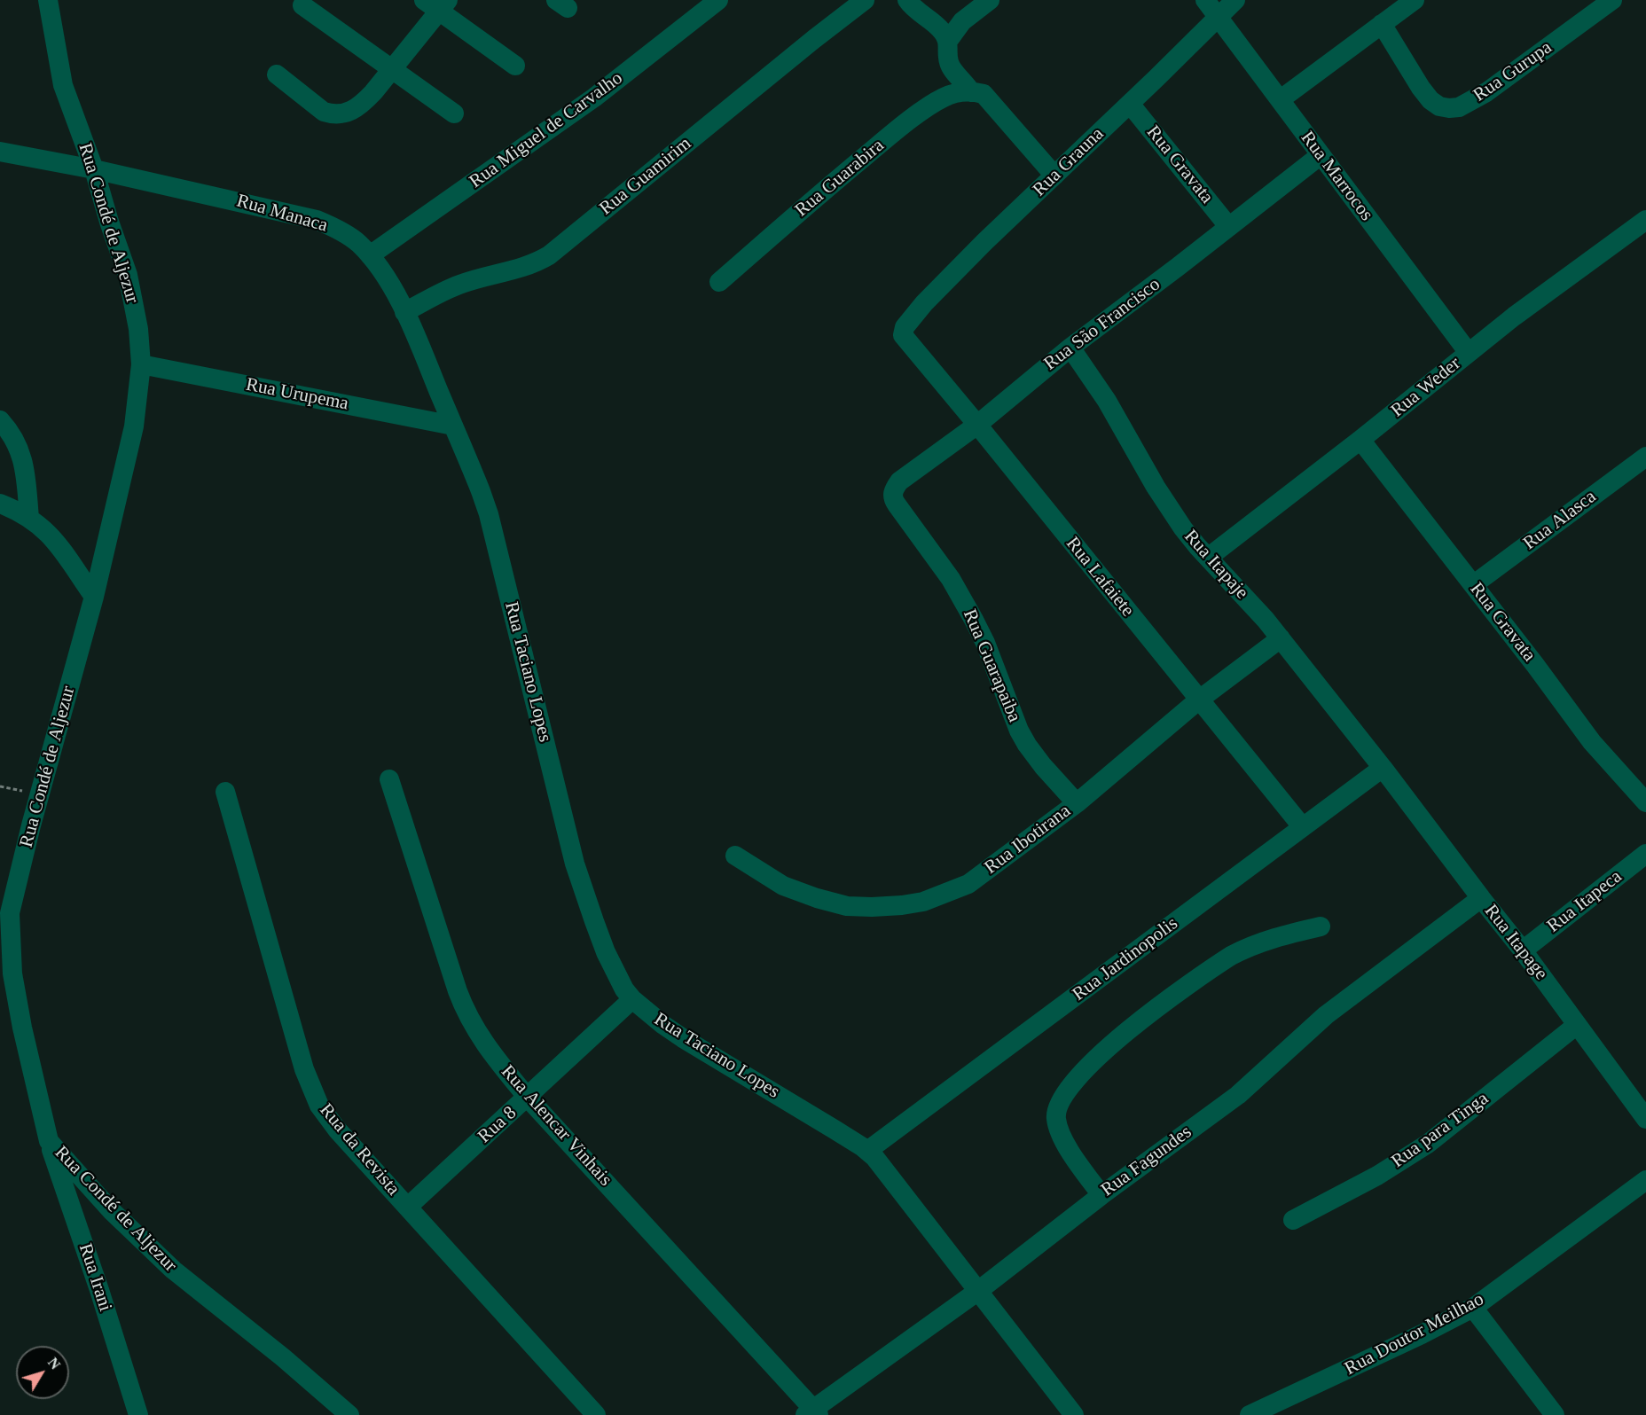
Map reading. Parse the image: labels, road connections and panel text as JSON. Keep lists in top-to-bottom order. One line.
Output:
{"streets":{"street":["Rua Gurupa","Rua Miguel de Carvalho","Rua Grauna","Rua Gravata","Rua Guamirim","Rua Marrocos","Rua Guarabira","Rua Manaca","Rua Condé de Aljezur","Rua São Francisco","Rua Weder","Rua Urupema","Rua Alasca","Rua Itapaje","Rua Lafaiete","Rua Guarapaiba","Rua Taciano Lopes","Rua Ibotirana","Rua Itapeca","Rua Itapage","Rua Jardinopolis","Rua 8","Rua Alencar Vinhais","Rua para Tinga","Rua da Revista","Rua Fagundes","Rua Irani","Rua Doutor Meilhao"]},"crossings":[["Rua Miguel de Carvalho","Rua Manaca"],["Rua Grauna","Rua Gravata"],["Rua Grauna","Rua Marrocos"],["Rua Grauna","Rua Lafaiete"],["Rua Gravata","Rua São Francisco"],["Rua Gravata","Rua Weder"],["Rua Gravata","Rua Alasca"],["Rua Guamirim","Rua Manaca"],["Rua Marrocos","Rua São Francisco"],["Rua Marrocos","Rua Weder"],["Rua Manaca","Rua Condé de Aljezur"],["Rua Manaca","Rua Urupema"],["Rua Manaca","Rua Taciano Lopes"],["Rua Condé de Aljezur","Rua Urupema"],["Rua Condé de Aljezur","Rua Irani"],["Rua São Francisco","Rua Itapaje"],["Rua São Francisco","Rua Lafaiete"],["Rua São Francisco","Rua Guarapaiba"],["Rua Weder","Rua Itapaje"],["Rua Urupema","Rua Taciano Lopes"],["Rua Itapaje","Rua Ibotirana"],["Rua Itapaje","Rua Itapage"],["Rua Itapaje","Rua Jardinopolis"],["Rua Lafaiete","Rua Ibotirana"],["Rua Lafaiete","Rua Jardinopolis"],["Rua Guarapaiba","Rua Ibotirana"],["Rua Taciano Lopes","Rua Jardinopolis"],["Rua Taciano Lopes","Rua 8"],["Rua Taciano Lopes","Rua Fagundes"],["Rua Itapeca","Rua Itapage"],["Rua Itapage","Rua Jardinopolis"],["Rua Itapage","Rua para Tinga"],["Rua Itapage","Rua Fagundes"],["Rua 8","Rua Alencar Vinhais"],["Rua 8","Rua da Revista"],["Rua Alencar Vinhais","Rua Fagundes"]],"north":"top right"}
